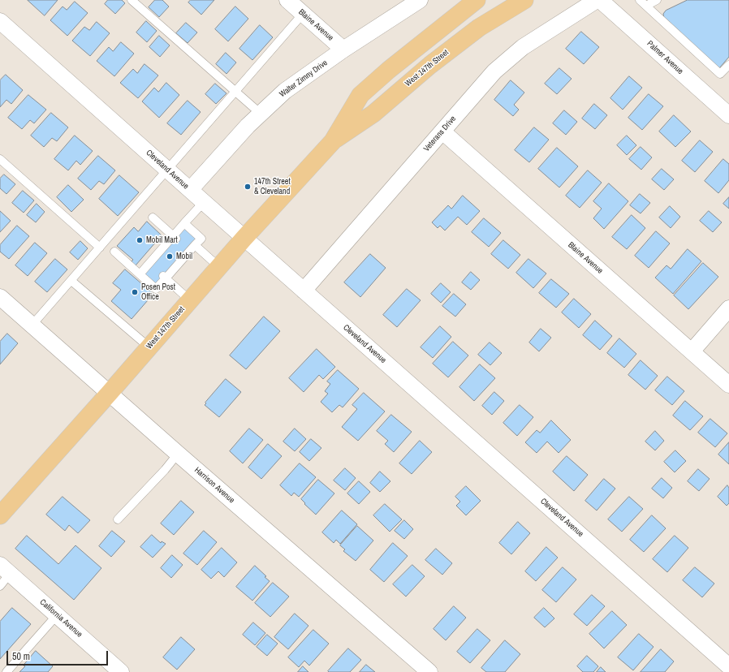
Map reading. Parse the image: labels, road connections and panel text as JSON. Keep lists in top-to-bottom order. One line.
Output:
{"streets":{"main road":["West 147th Street"],"street":["Blaine Avenue","Palmer Avenue","Walter Zimny Drive","Veterans Drive","Cleveland Avenue","Harrison Avenue","California Avenue"]},"crossings":[["Blaine Avenue","Walter Zimny Drive"],["Blaine Avenue","Veterans Drive"],["West 147th Street","Cleveland Avenue"],["West 147th Street","Harrison Avenue"],["Walter Zimny Drive","Cleveland Avenue"],["Veterans Drive","Cleveland Avenue"]],"places":["147th Street & Cleveland","Mobil Mart","Mobil","Posen Post Office"],"scale_bar":"50 m"}
